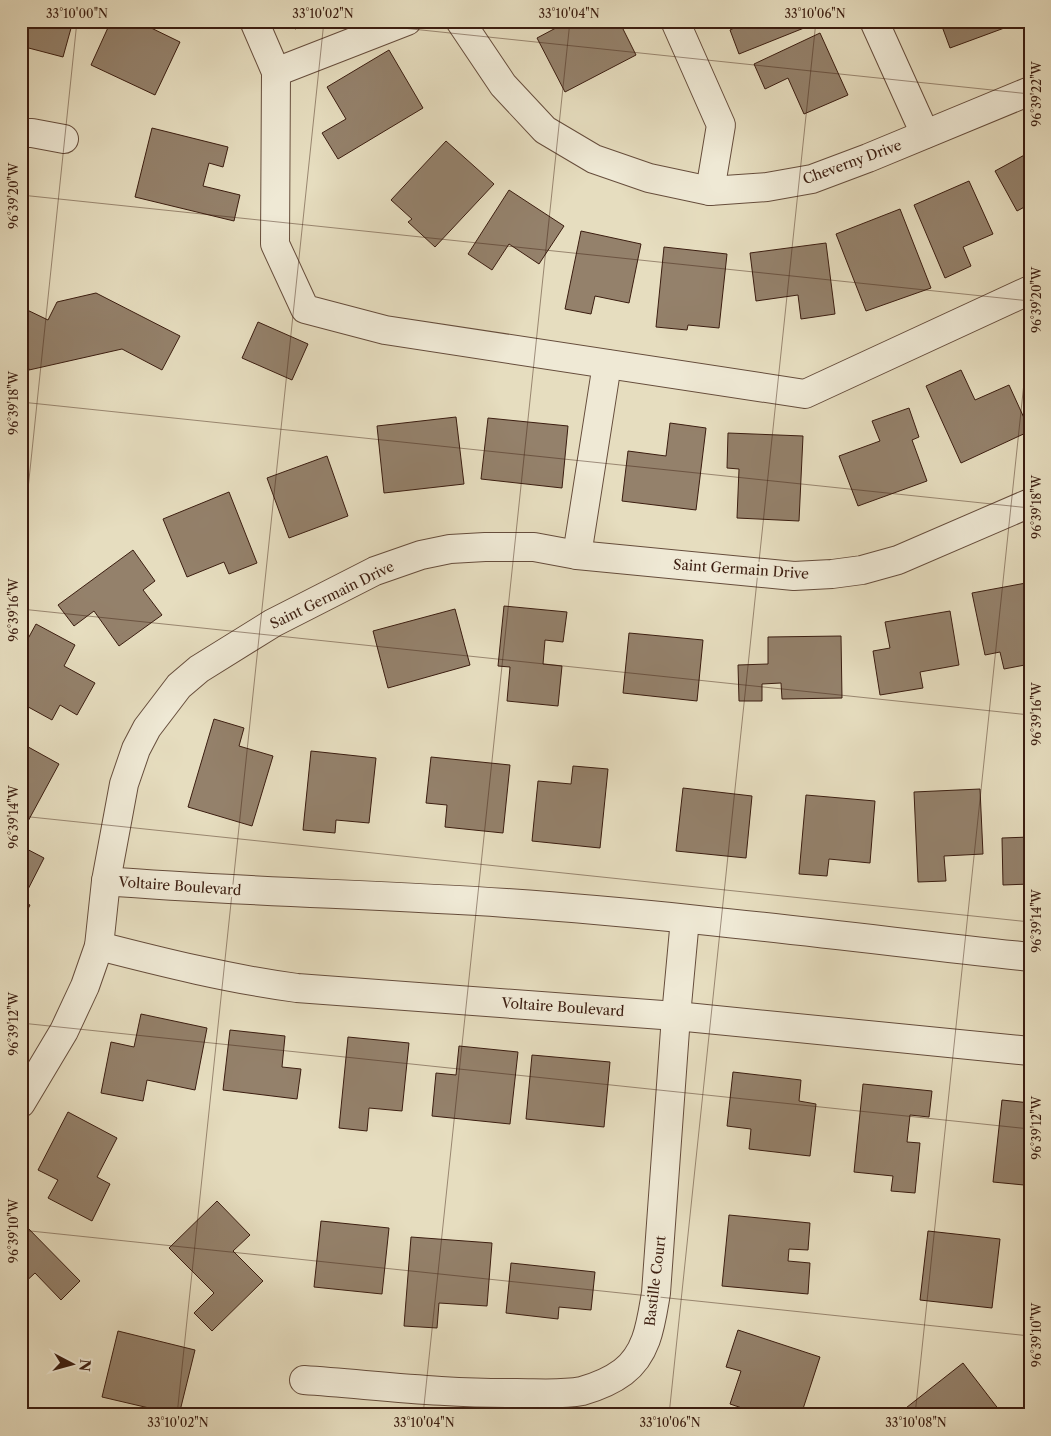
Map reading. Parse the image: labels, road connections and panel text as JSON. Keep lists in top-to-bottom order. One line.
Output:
{"streets":{"street":["Cheverny Drive","Saint Germain Drive","Voltaire Boulevard","Bastille Court"]},"crossings":[["Saint Germain Drive","Voltaire Boulevard"],["Voltaire Boulevard","Bastille Court"]],"north":"right","coordinates":["33°10'00\"N","33°10'02\"N","33°10'04\"N","33°10'06\"N","96°39'22\"W","96°39'20\"W","96°39'18\"W","96°39'16\"W","96°39'14\"W","96°39'12\"W","96°39'10\"W","33°10'08\"N"]}
